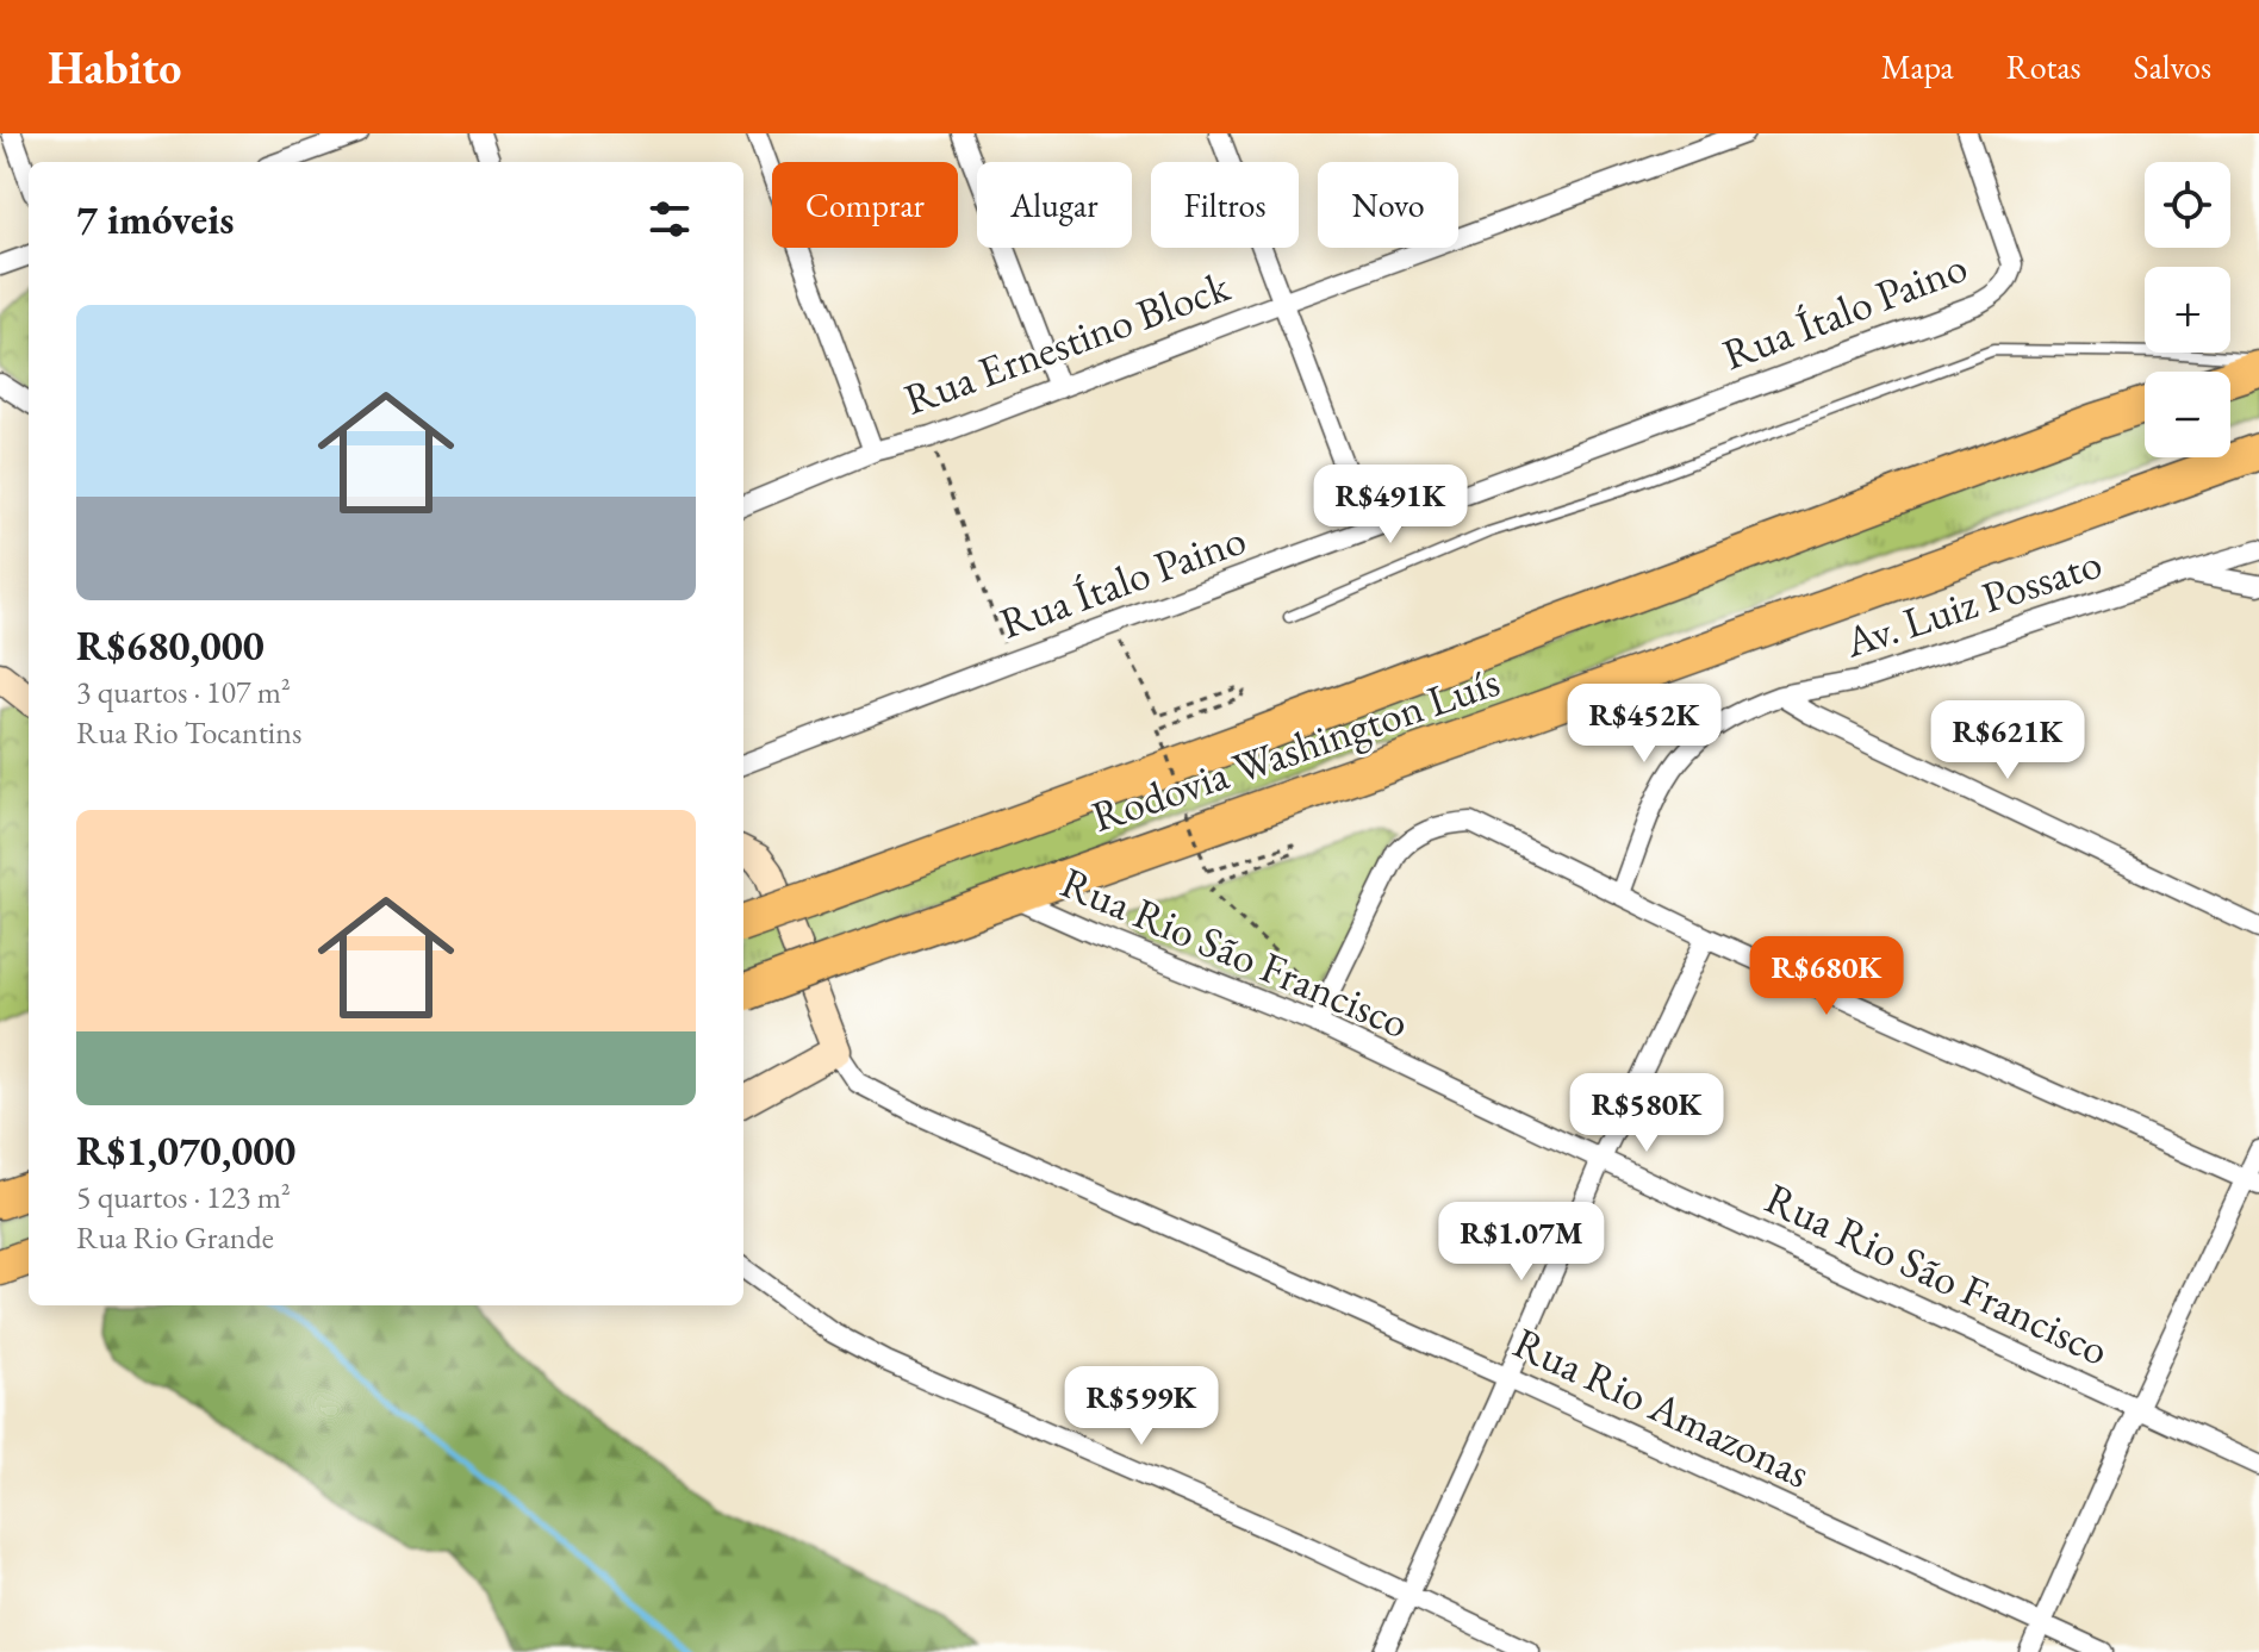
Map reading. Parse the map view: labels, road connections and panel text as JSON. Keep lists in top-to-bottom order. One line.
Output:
{"streets":{"highway":["Rodovia Washington Luís"],"street":["Rua Ítalo Paino","Rua Ernestino Block","Av. Luiz Possato","Rua Rio São Francisco","Rua Rio Amazonas"]},"crossings":[["Rodovia Washington Luís","Rua Rio São Francisco"]],"page":{"header":"Habito","nav":["Mapa","Rotas","Salvos"],"map_buttons":["+","−"],"chip":["Comprar","Alugar","Filtros","Novo"],"heading":"7 imóveis","list":[{"name":"R$680,000","note":"3 quartos · 107 m² · Rua Rio Tocantins"},{"name":"R$1,070,000","note":"5 quartos · 123 m² · Rua Rio Grande"}],"price":["R$491K","R$452K","R$621K","R$680K","R$580K","R$1.07M","R$599K"]}}
